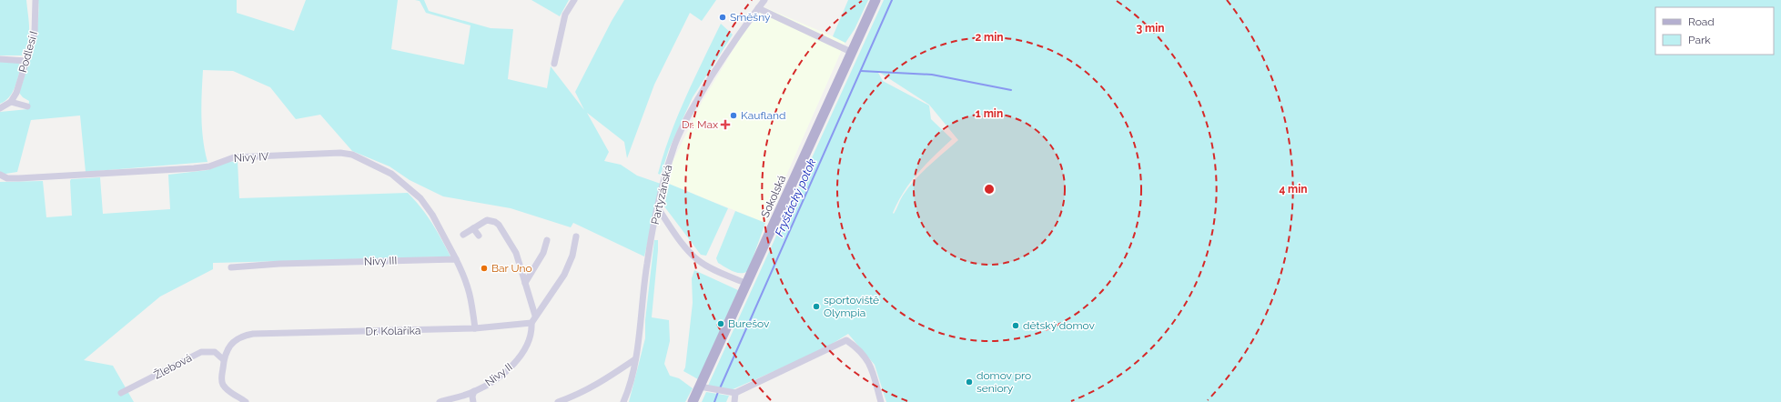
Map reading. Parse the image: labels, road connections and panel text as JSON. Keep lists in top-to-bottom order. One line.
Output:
{"streets":{"main road":["Sokolská"],"street":["Podlesí I","Nivy IV","Partyzánská","Nivy III","Dr. Kolaříka","Žlebová","Nivy II"]},"crossings":[["Nivy IV","Nivy III"],["Dr. Kolaříka","Žlebová"],["Dr. Kolaříka","Nivy II"]],"water":["Fryštácký potok"],"places":{"other":["Směšný","Kaufland","Bar Uno","sportoviště Olympia","Burešov","dětský domov","domov pro seniory"],"health":["Dr. Max"]},"legend":["Road","Park"],"rings":["3 min","2 min","1 min","4 min"]}
